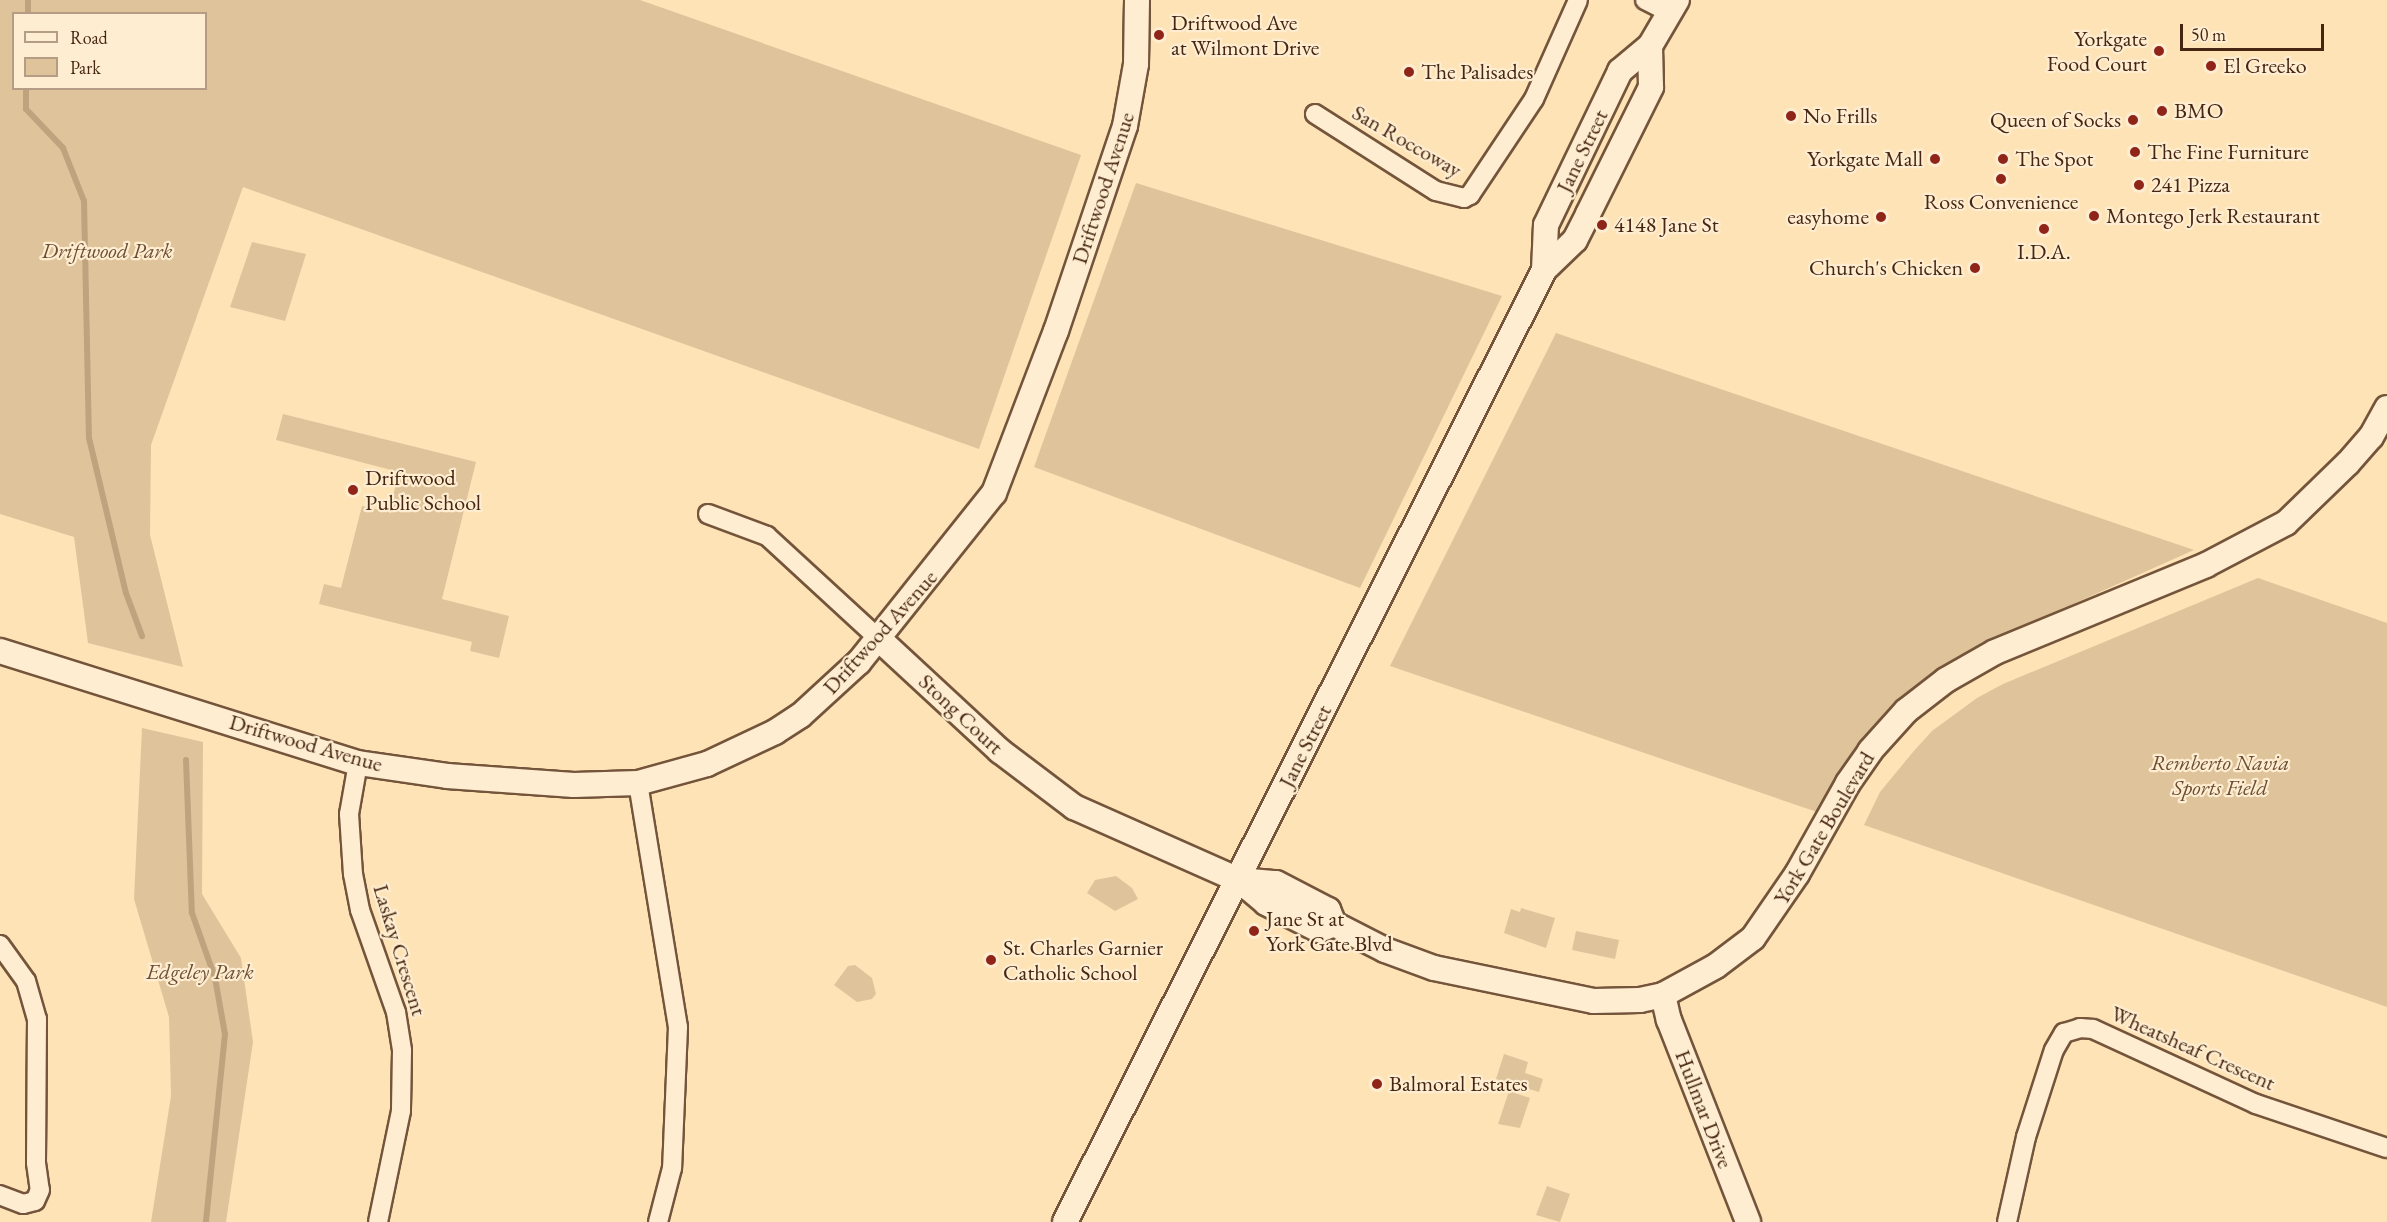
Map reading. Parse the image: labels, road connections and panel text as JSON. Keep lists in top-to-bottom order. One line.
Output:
{"streets":{"street":["San Roccoway","Jane Street","Driftwood Avenue","Stong Court","York Gate Boulevard","Laskay Crescent","Wheatsheaf Crescent","Hullmar Drive"]},"crossings":[["Jane Street","Stong Court"],["Jane Street","York Gate Boulevard"],["Driftwood Avenue","Stong Court"],["Driftwood Avenue","Laskay Crescent"],["Stong Court","York Gate Boulevard"],["York Gate Boulevard","Hullmar Drive"]],"parks":["Driftwood Park","Remberto Navia Sports Field","Edgeley Park"],"places":["Driftwood Ave at Wilmont Drive","Yorkgate Food Court","El Greeko","The Palisades","BMO","No Frills","Queen of Socks","The Fine Furniture","Yorkgate Mall","The Spot","Ross Convenience","241 Pizza","Montego Jerk Restaurant","easyhome","4148 Jane St","I.D.A.","Church's Chicken","Driftwood Public School","Jane St at York Gate Blvd","St. Charles Garnier Catholic School","Balmoral Estates"],"legend":["Road","Park"],"scale_bar":"50 m"}
